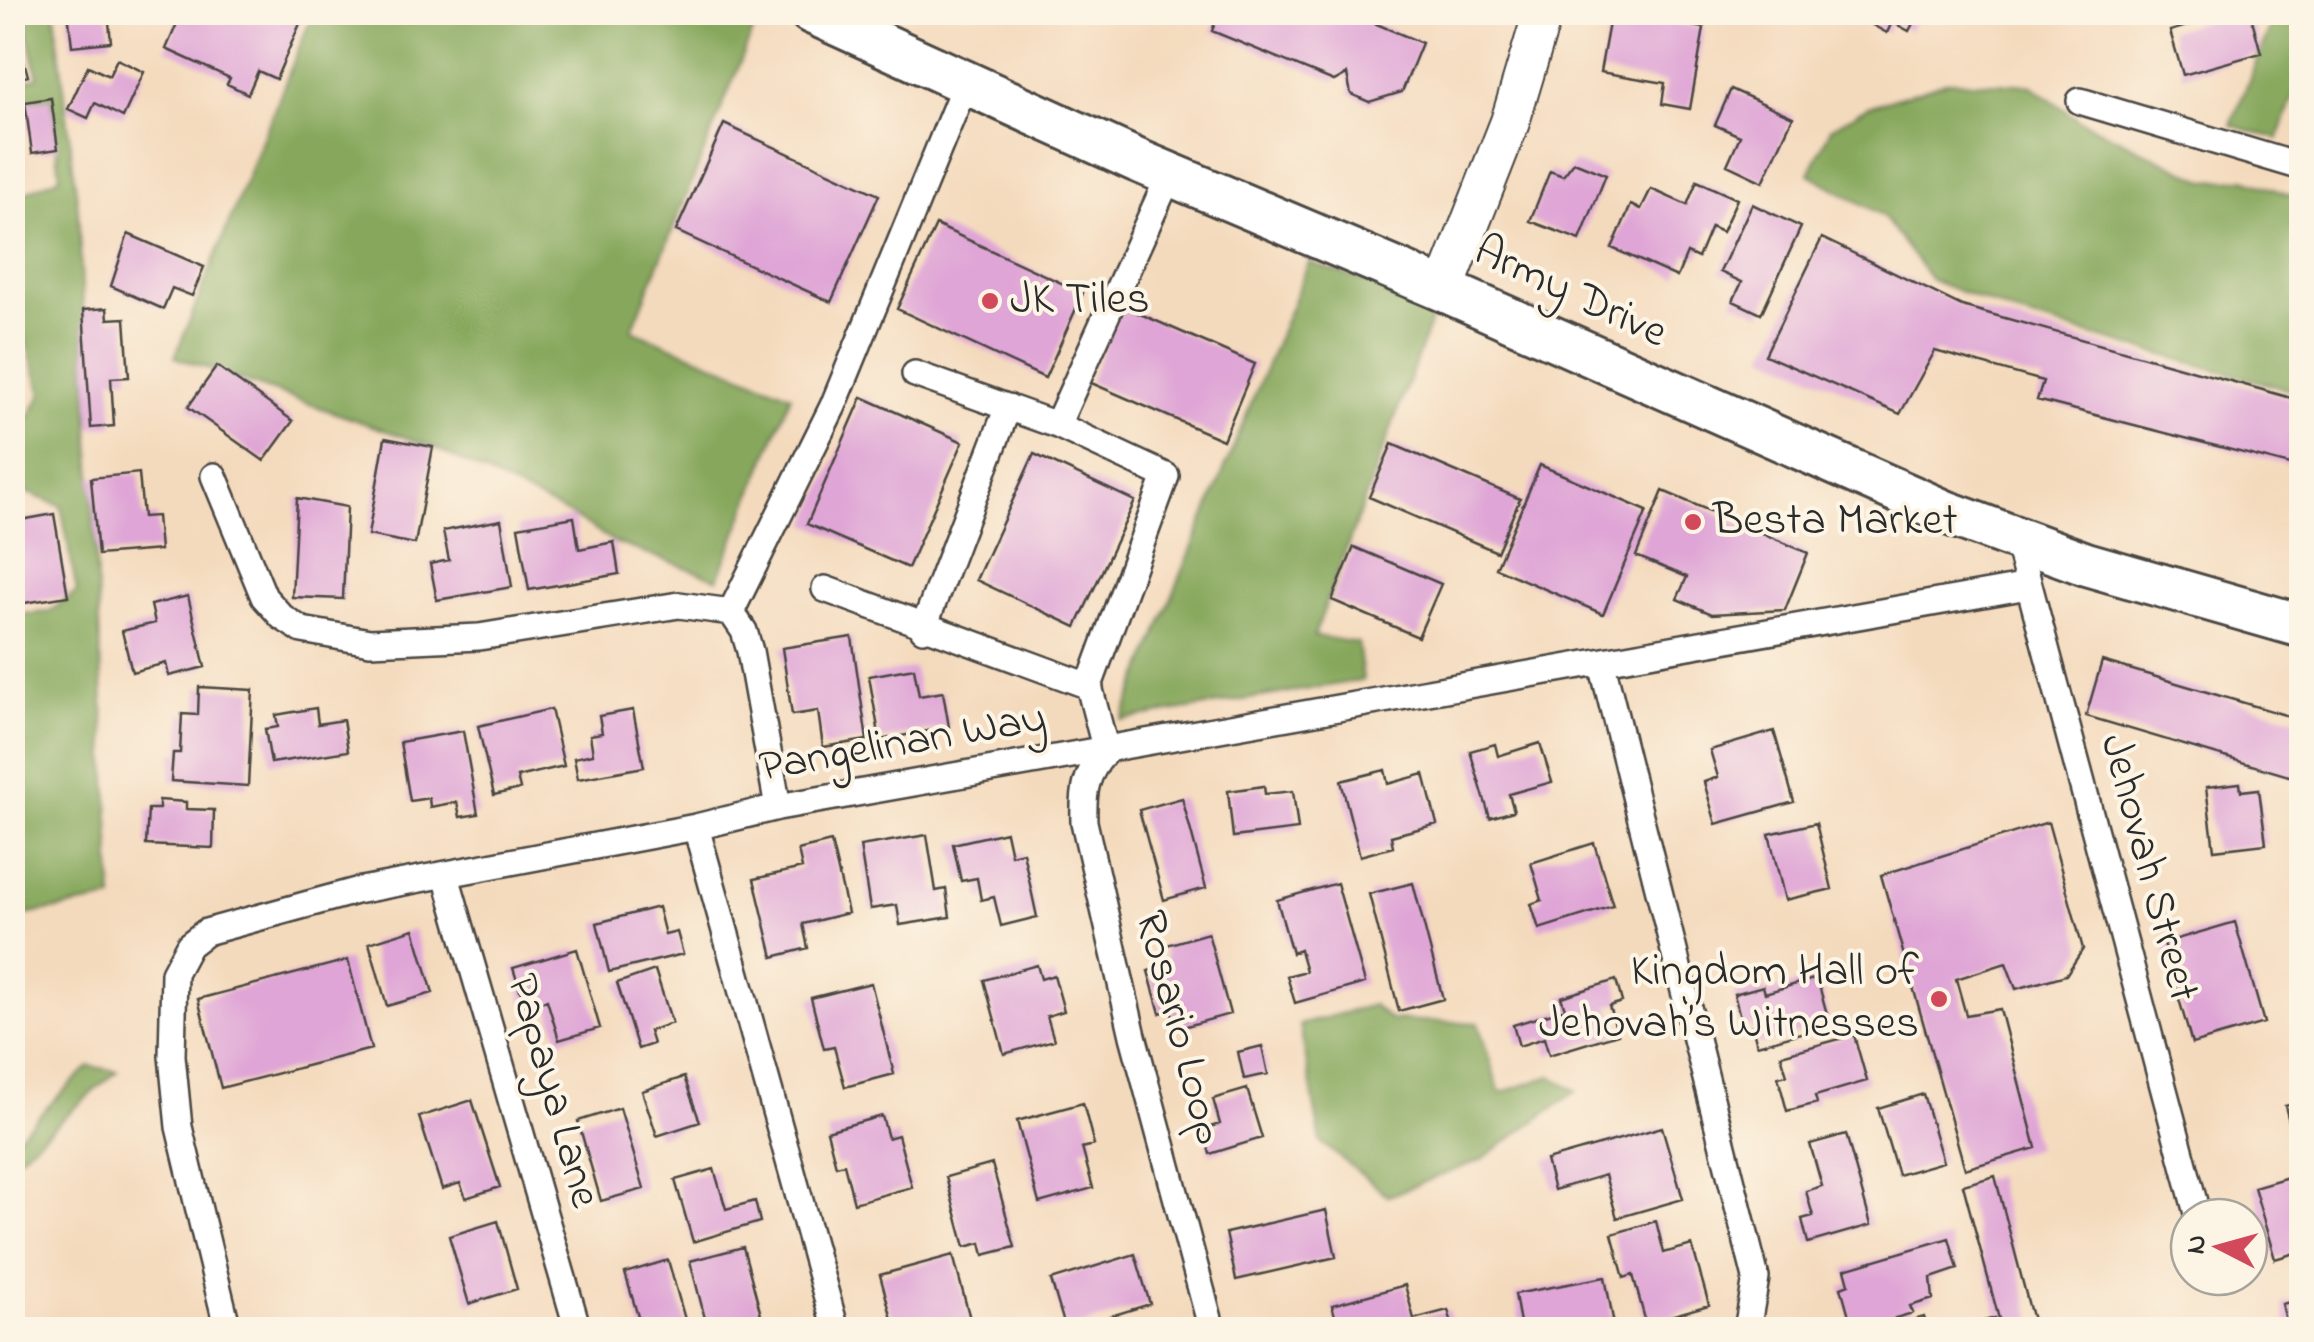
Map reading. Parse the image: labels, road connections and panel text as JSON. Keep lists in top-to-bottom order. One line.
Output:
{"streets":{"main road":["Army Drive"],"street":["Pangelinan Way","Jehovah Street","Rosario Loop","Papaya Lane"]},"crossings":[["Army Drive","Jehovah Street"],["Pangelinan Way","Jehovah Street"],["Pangelinan Way","Rosario Loop"],["Pangelinan Way","Papaya Lane"]],"places":["JK Tiles","Besta Market","Kingdom Hall of Jehovah’s Witnesses"],"north":"left"}
